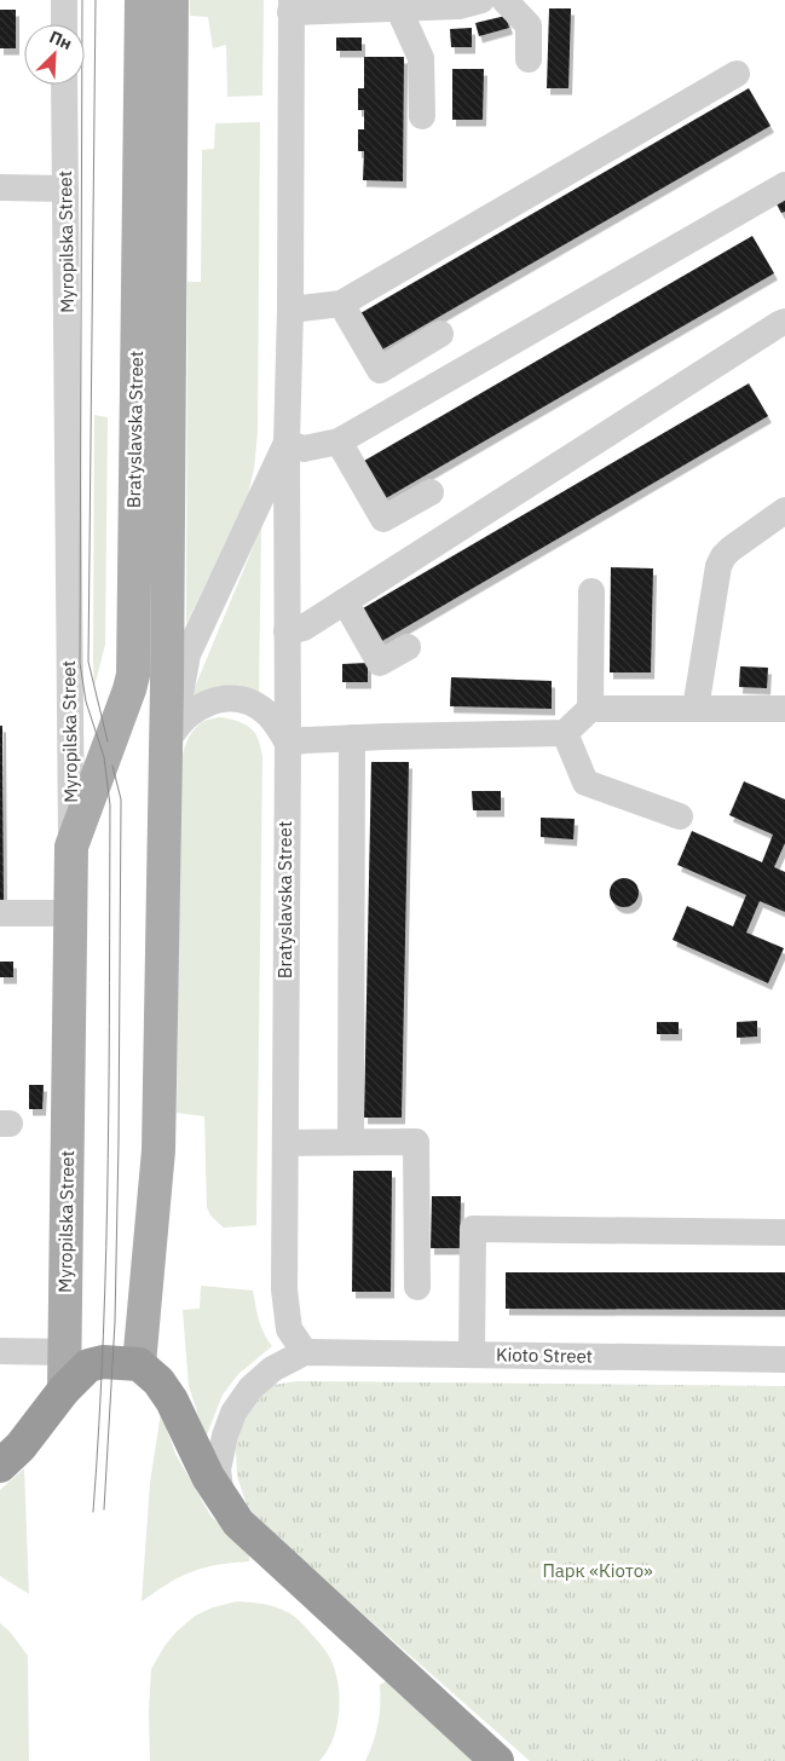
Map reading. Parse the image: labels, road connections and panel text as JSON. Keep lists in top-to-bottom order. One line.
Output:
{"streets":{"main road":["Myropilska Street","Bratyslavska Street"],"street":["Kioto Street"]},"crossings":[["Myropilska Street","Bratyslavska Street"],["Bratyslavska Street","Kioto Street"]],"parks":["Парк «Кіото»"],"north":"top right"}
